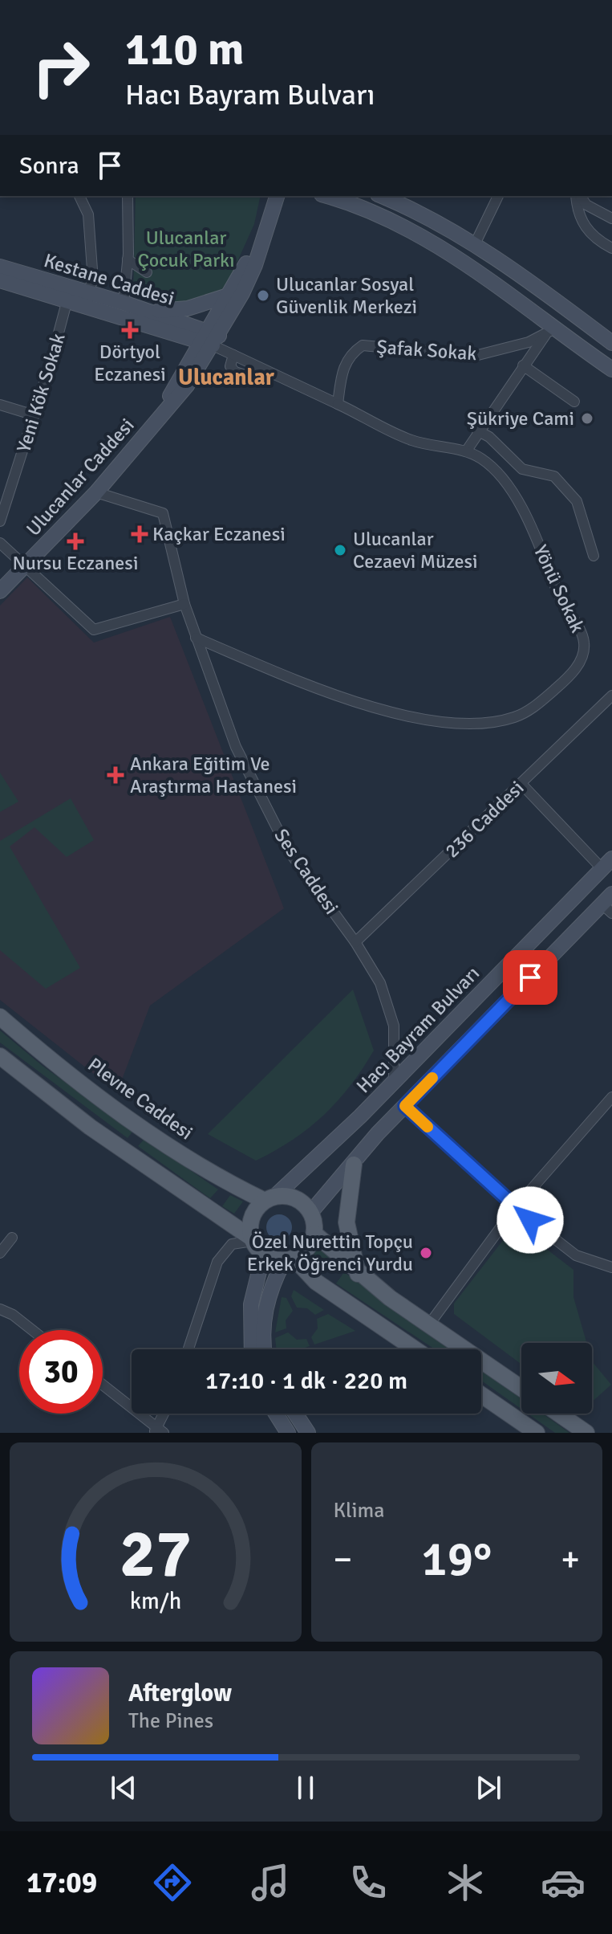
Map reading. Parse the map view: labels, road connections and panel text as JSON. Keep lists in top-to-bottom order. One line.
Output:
{"streets":{"main road":["Kestane Caddesi","Ulucanlar Caddesi","Hacı Bayram Bulvarı","Plevne Caddesi"],"street":["Şafak Sokak","Yeni Kök Sokak","Yönü Sokak","236 Caddesi","Ses Caddesi"]},"crossings":[["Kestane Caddesi","Yeni Kök Sokak"],["Kestane Caddesi","Ulucanlar Caddesi"],["Şafak Sokak","Yönü Sokak"],["Ulucanlar Caddesi","Ses Caddesi"],["Yönü Sokak","Ses Caddesi"],["236 Caddesi","Ses Caddesi"],["Ses Caddesi","Hacı Bayram Bulvarı"],["Hacı Bayram Bulvarı","Plevne Caddesi"]],"districts":["Ulucanlar"],"parks":["Ulucanlar Çocuk Parkı"],"places":{"other":["Ulucanlar Sosyal Güvenlik Merkezi","Şükriye Cami","Ulucanlar Cezaevi Müzesi","Özel Nurettin Topçu Erkek Öğrenci Yurdu"],"health":["Dörtyol Eczanesi","Kaçkar Eczanesi","Nursu Eczanesi","Ankara Eğitim Ve Araştırma Hastanesi"]},"north":"right","page":{"turn":["110 m","Hacı Bayram Bulvarı"],"then":"Sonra","limit":"30","trip":"17:10 · 1 dk · 220 m","tile":"Klima","heat":["−","19°","+"],"song":["Afterglow","The Pines"],"tabs":"17:09","gauge":["27","km/h"]}}
